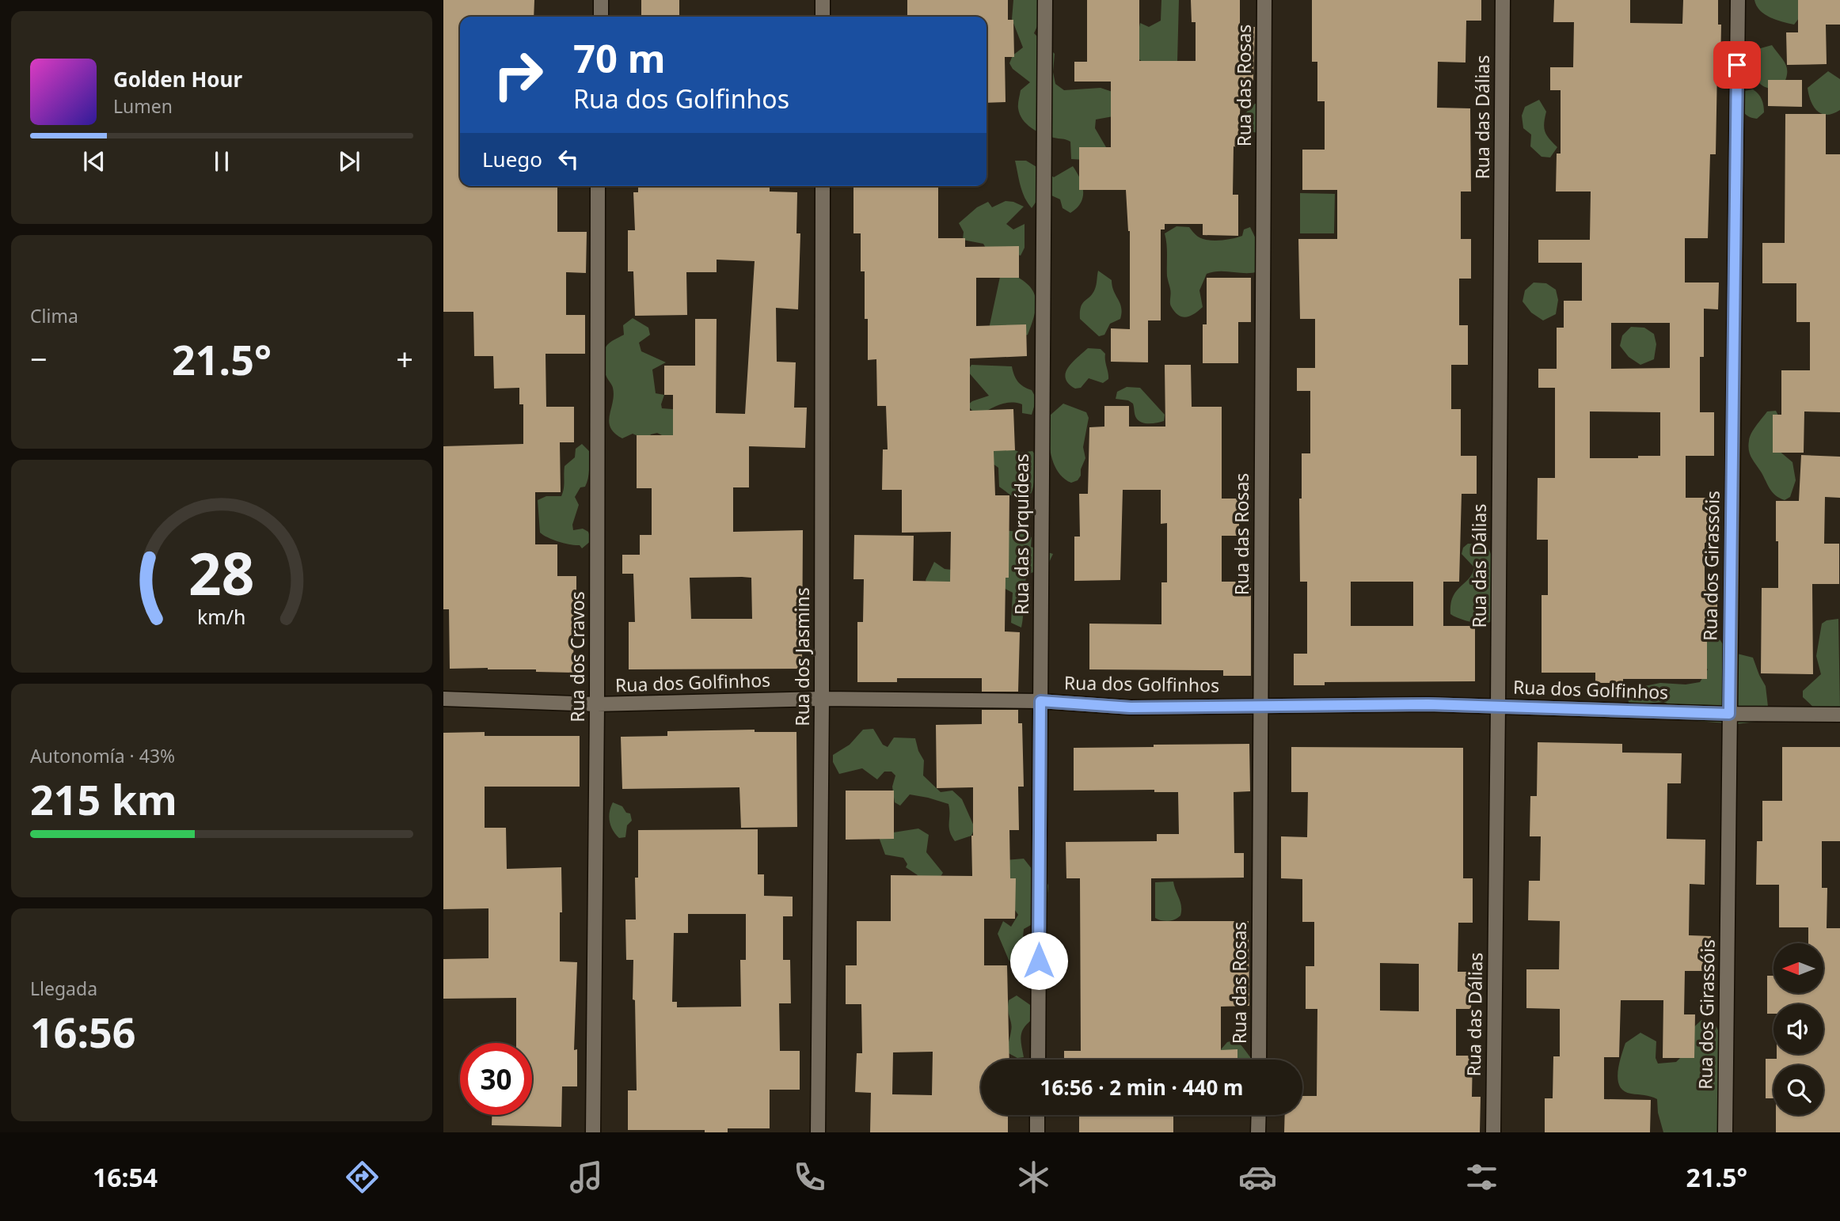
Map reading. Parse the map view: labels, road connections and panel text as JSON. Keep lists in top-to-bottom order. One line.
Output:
{"streets":{"street":["Rua das Rosas","Rua das Dálias","Rua das Orquídeas","Rua dos Girassóis","Rua dos Cravos","Rua dos Jasmins","Rua dos Golfinhos"]},"crossings":[["Rua das Rosas","Rua dos Golfinhos"],["Rua das Dálias","Rua dos Golfinhos"],["Rua das Orquídeas","Rua dos Golfinhos"],["Rua dos Girassóis","Rua dos Golfinhos"],["Rua dos Cravos","Rua dos Golfinhos"],["Rua dos Jasmins","Rua dos Golfinhos"]],"north":"left","page":{"turn":["70 m","Rua dos Golfinhos"],"song":["Golden Hour","Lumen"],"then":"Luego","tile":["Clima",["Autonomía · 43%","215 km"],["Llegada","16:56"]],"heat":["−","21.5°","+"],"limit":"30","trip":"16:56 · 2 min · 440 m","tabs":["16:54","21.5°"],"gauge":["28","km/h"]}}
